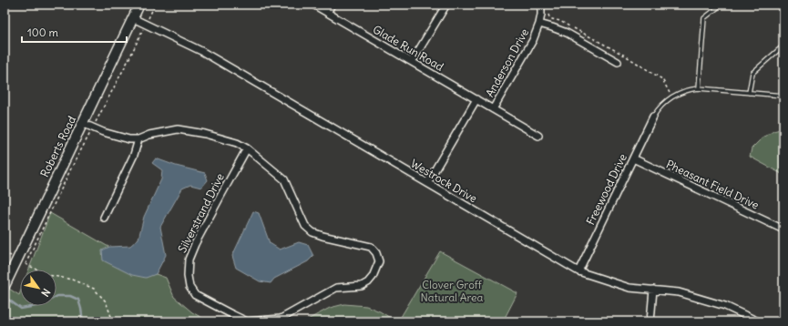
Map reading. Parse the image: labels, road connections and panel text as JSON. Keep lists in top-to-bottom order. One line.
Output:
{"streets":{"main road":["Roberts Road"],"street":["Glade Run Road","Anderson Drive","Westrock Drive","Pheasant Field Drive","Freewood Drive","Silverstrand Drive"]},"crossings":[["Glade Run Road","Anderson Drive"],["Roberts Road","Westrock Drive"],["Westrock Drive","Freewood Drive"],["Pheasant Field Drive","Freewood Drive"]],"parks":["Clover Groff Natural Area"],"scale_bar":"100 m","north":"bottom right"}
